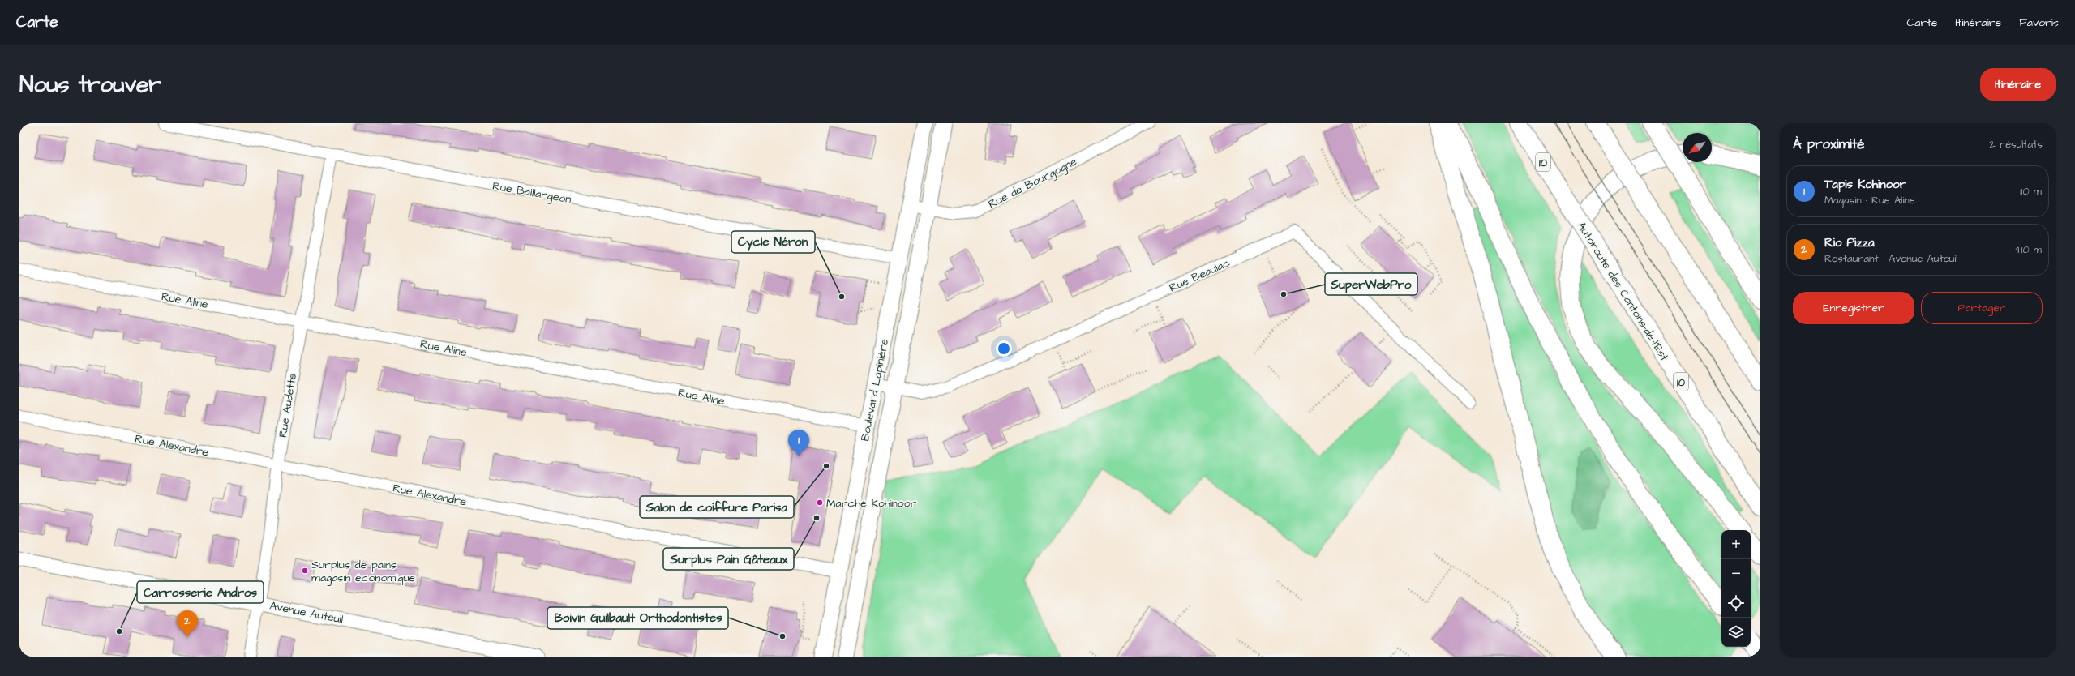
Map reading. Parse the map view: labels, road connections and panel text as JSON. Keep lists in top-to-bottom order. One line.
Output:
{"streets":{"highway":["10","Autoroute des Cantons-de-l'Est"],"main road":["Boulevard Lapinière"],"street":["Rue de Bourgogne","Rue Baillargeon","Rue Beaulac","Rue Aline","Rue Audette","Rue Alexandre","Avenue Auteuil"]},"crossings":[["Rue de Bourgogne","Boulevard Lapinière"],["Rue Baillargeon","Boulevard Lapinière"],["Rue Baillargeon","Rue Audette"],["Rue Beaulac","Boulevard Lapinière"],["Rue Aline","Boulevard Lapinière"],["Rue Aline","Rue Audette"],["Boulevard Lapinière","Rue Alexandre"],["Rue Audette","Rue Alexandre"],["Rue Audette","Avenue Auteuil"]],"places":["SuperWebPro","Cycle Néron","Salon de coiffure Parisa","Marché Kohinoor","Surplus Pain Gâteaux","Surplus de pains magasin économique","Carrosserie Andros","Boivin Guilbault Orthodontistes"],"north":"bottom left","page":{"header":"Carte","nav":["Carte","Itinéraire","Favoris"],"buttons":["Itinéraire",["Enregistrer","Partager"]],"title":"Nous trouver","heading":["À proximité","2 résultats"],"list":[{"mark":"1","name":"Tapis Kohinoor","note":"Magasin · Rue Aline","value":"110 m"},{"mark":"2","name":"Rio Pizza","note":"Restaurant · Avenue Auteuil","value":"410 m"}],"pins":["1","2"],"map_buttons":["+","−"]}}
